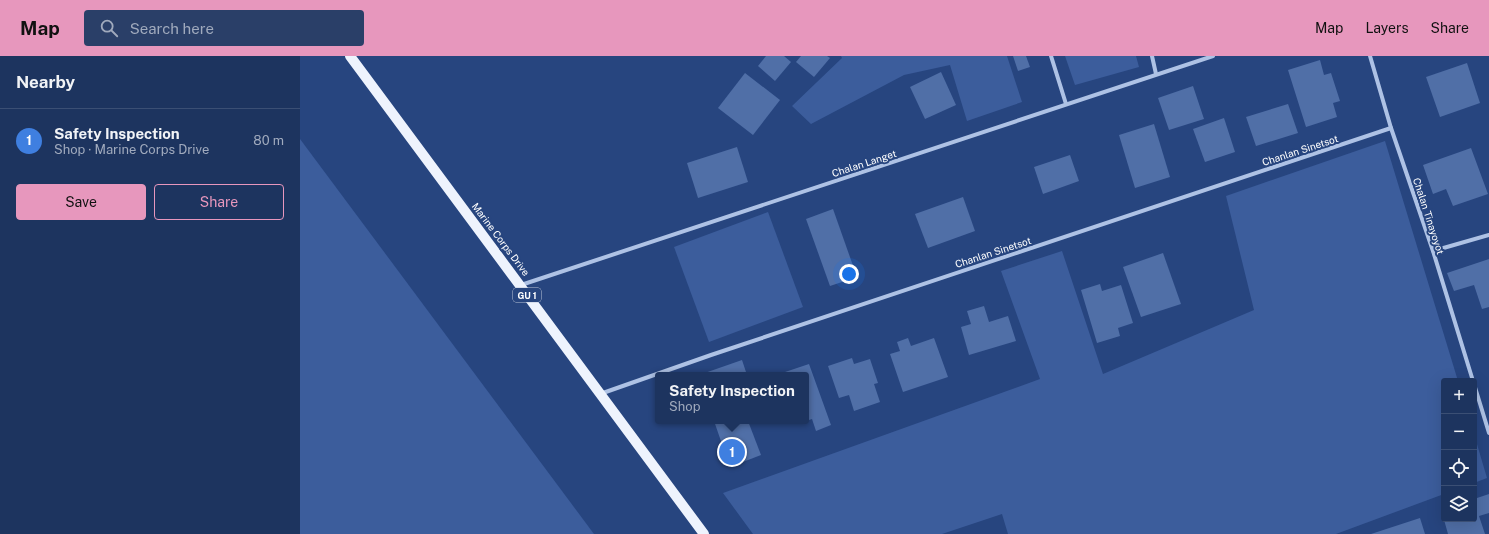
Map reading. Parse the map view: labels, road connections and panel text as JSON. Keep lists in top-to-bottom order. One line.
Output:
{"streets":{"main road":["Marine Corps Drive","GU 1"],"street":["Chanlan Sinetsot","Chalan Langet","Chalan Tinayoyot"]},"crossings":[["Chanlan Sinetsot","Chalan Tinayoyot"],["Chanlan Sinetsot","Marine Corps Drive"],["Chalan Langet","Marine Corps Drive"]],"page":{"header":"Map","search":"Search here","nav":["Map","Layers","Share"],"heading":"Nearby","list":[{"mark":"1","name":"Safety Inspection","note":"Shop · Marine Corps Drive","value":"80 m"}],"buttons":["Save","Share"],"popup":["Safety Inspection","Shop"],"map_buttons":["+","−"],"pins":"1"}}
